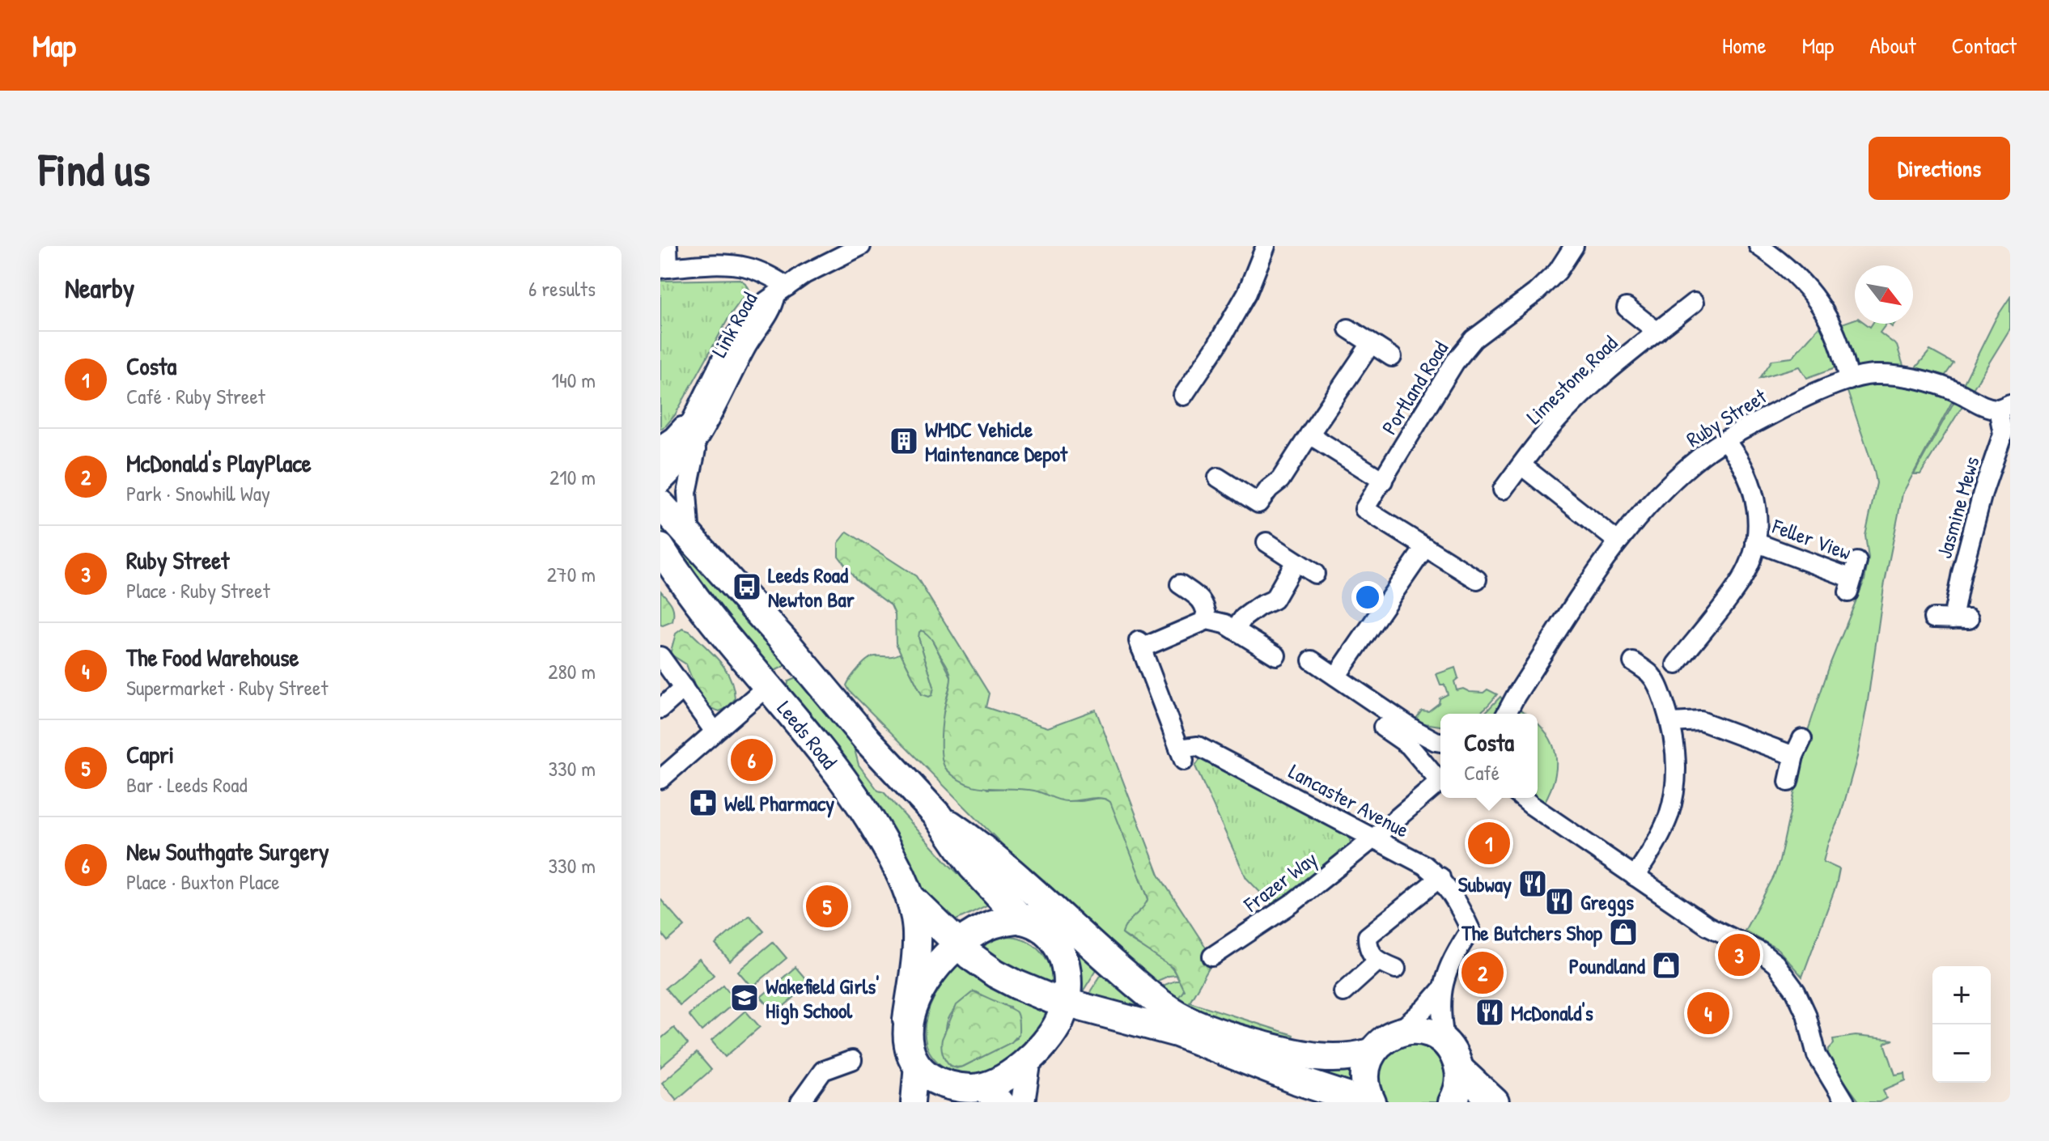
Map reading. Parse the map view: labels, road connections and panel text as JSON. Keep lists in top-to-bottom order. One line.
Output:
{"streets":{"highway":["Leeds Road"],"street":["Link Road","Limestone Road","Portland Road","Ruby Street","Jasmine Mews","Feller View","Lancaster Avenue","Frazer Way"]},"crossings":[["Ruby Street","Jasmine Mews"],["Lancaster Avenue","Frazer Way"]],"places":{"building":["WMDC Vehicle Maintenance Depot"],"bus stop":["Leeds Road Newton Bar"],"pharmacy":["Well Pharmacy"],"restaurant":["Subway","Greggs","McDonald's"],"shop":["The Butchers Shop","Poundland"],"school or university":["Wakefield Girls' High School"]},"north":"bottom right","page":{"header":"Map","nav":["Home","Map","About","Contact"],"buttons":"Directions","title":"Find us","heading":["Nearby","6 results"],"list":[{"mark":"1","name":"Costa","note":"Café · Ruby Street","value":"140 m"},{"mark":"2","name":"McDonald's PlayPlace","note":"Park · Snowhill Way","value":"210 m"},{"mark":"3","name":"Ruby Street","note":"Place · Ruby Street","value":"270 m"},{"mark":"4","name":"The Food Warehouse","note":"Supermarket · Ruby Street","value":"280 m"},{"mark":"5","name":"Capri","note":"Bar · Leeds Road","value":"330 m"},{"mark":"6","name":"New Southgate Surgery","note":"Place · Buxton Place","value":"330 m"}],"popup":["Costa","Café"],"pins":["6","1","5","3","2","4"],"map_buttons":["+","−"]}}
